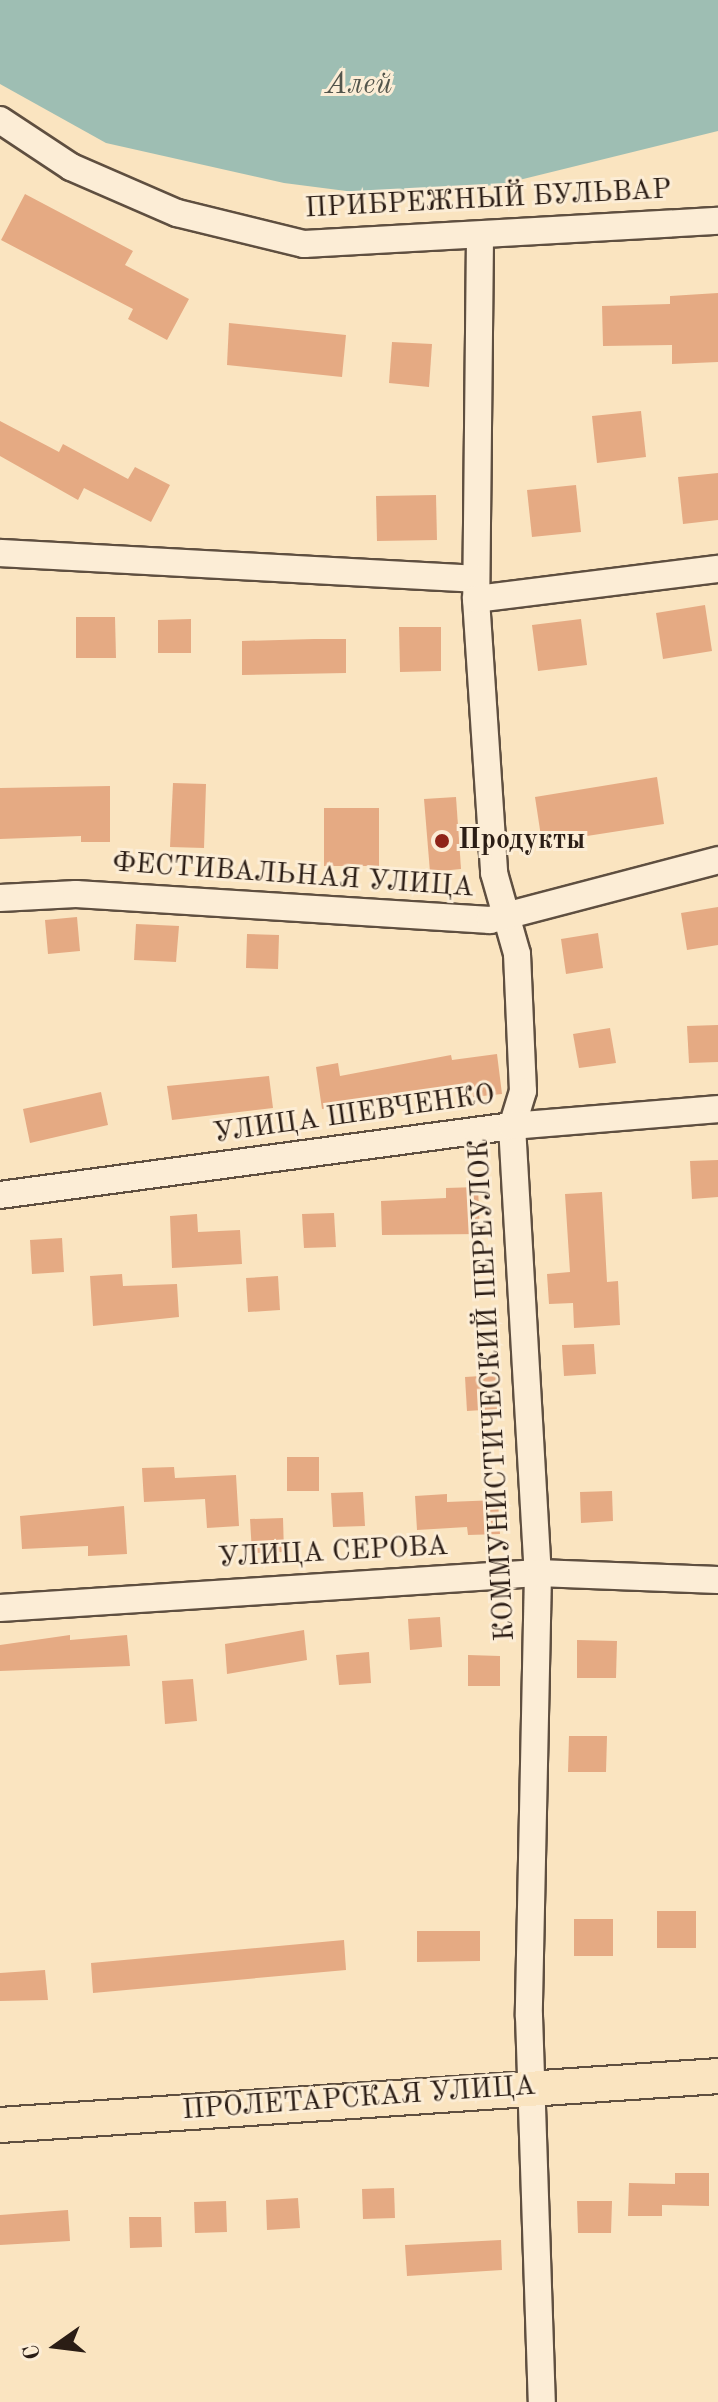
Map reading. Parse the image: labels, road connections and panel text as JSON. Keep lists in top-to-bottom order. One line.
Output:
{"streets":{"main road":["ПРОЛЕТАРСКАЯ УЛИЦА"],"street":["ПРИБРЕЖНЫЙ БУЛЬВАР","ФЕСТИВАЛЬНАЯ УЛИЦА","УЛИЦА ШЕВЧЕНКО","КОММУНИСТИЧЕСКИЙ ПЕРЕУЛОК","УЛИЦА СЕРОВА"]},"crossings":[["ПРИБРЕЖНЫЙ БУЛЬВАР","КОММУНИСТИЧЕСКИЙ ПЕРЕУЛОК"],["ФЕСТИВАЛЬНАЯ УЛИЦА","КОММУНИСТИЧЕСКИЙ ПЕРЕУЛОК"],["УЛИЦА ШЕВЧЕНКО","КОММУНИСТИЧЕСКИЙ ПЕРЕУЛОК"],["КОММУНИСТИЧЕСКИЙ ПЕРЕУЛОК","УЛИЦА СЕРОВА"],["КОММУНИСТИЧЕСКИЙ ПЕРЕУЛОК","ПРОЛЕТАРСКАЯ УЛИЦА"]],"water":["Алей"],"places":["Продукты"],"north":"left"}
